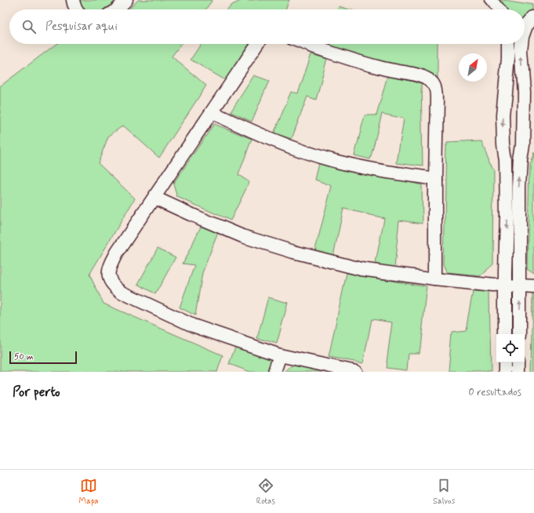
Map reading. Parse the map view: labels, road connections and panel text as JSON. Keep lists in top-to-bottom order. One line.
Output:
{"scale_bar":"50 m","north":"top right","page":{"search":"Pesquisar aqui","scale":"50 m","heading":["Por perto","0 resultados"],"nav":["Mapa","Rotas","Salvos"]}}
